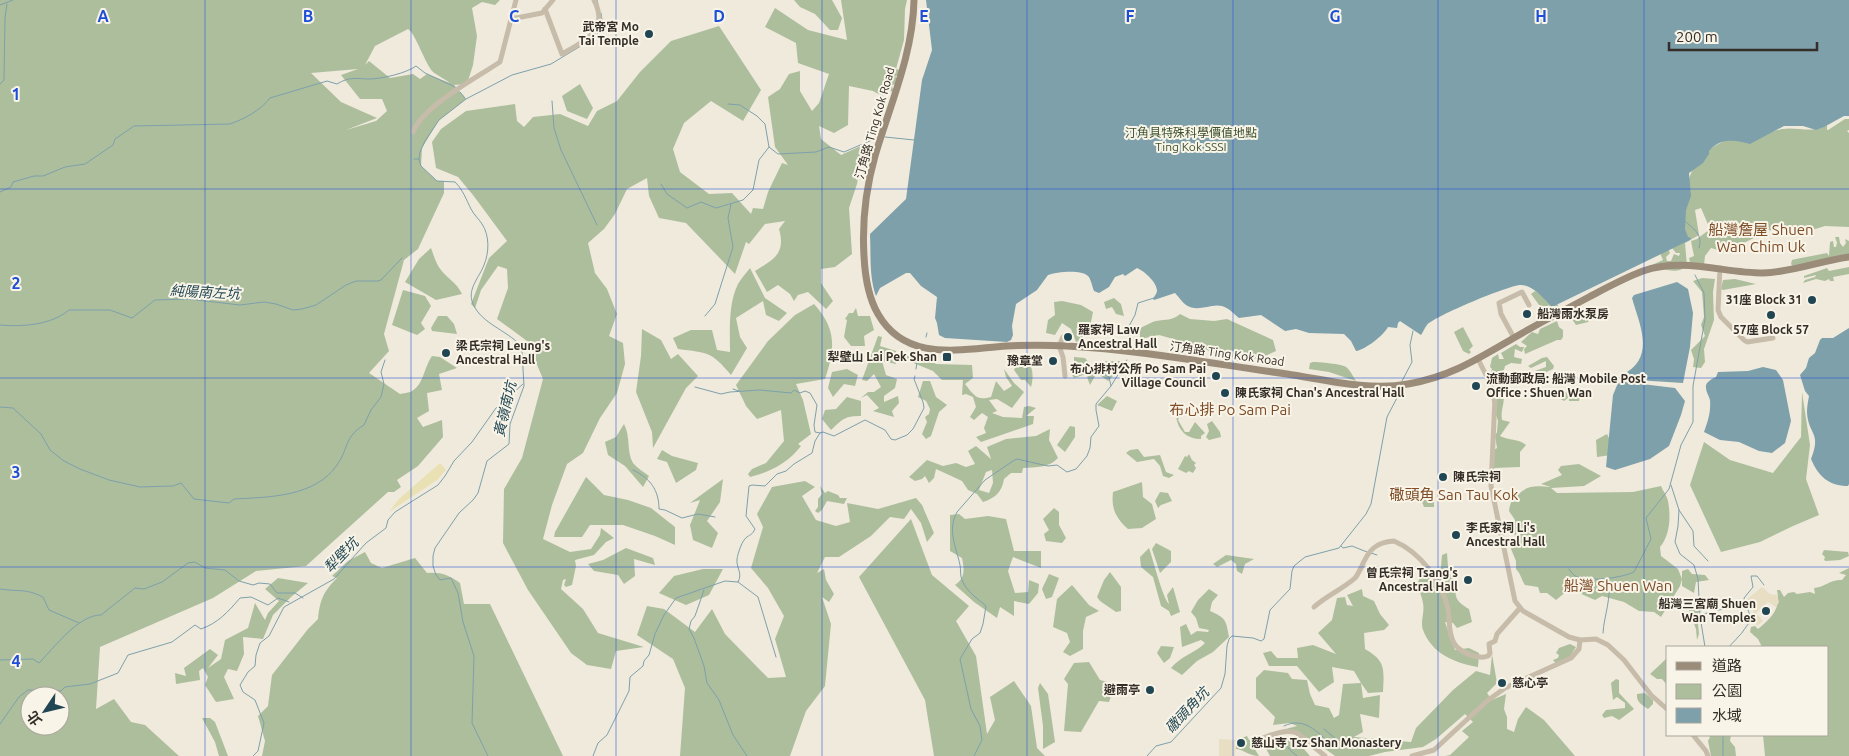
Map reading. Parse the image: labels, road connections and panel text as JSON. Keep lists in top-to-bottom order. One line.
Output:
{"streets":{"main road":["汀角路 Ting Kok Road"]},"districts":["船灣詹屋 Shuen Wan Chim Uk","布心排 Po Sam Pai","䃟頭角 San Tau Kok","船灣 Shuen Wan"],"water":["純陽南左坑","黃嶺南坑","犁壁坑","䃟頭角坑"],"parks":["汀角具特殊科學價值地點 Ting Kok SSSI"],"places":{"other":["武帝宮 Mo Tai Temple","31座 Block 31","船灣雨水泵房","57座 Block 57","羅家祠 Law Ancestral Hall","梁氏宗祠 Leung's Ancestral Hall","豫章堂","布心排村公所 Po Sam Pai Village Council","流動郵政局: 船灣 Mobile Post Office : Shuen Wan","陳氏家祠 Chan's Ancestral Hall","陳氏宗祠","李氏家祠 Li's Ancestral Hall","曾氏宗祠 Tsang's Ancestral Hall","船灣三宮廟 Shuen Wan Temples","慈心亭","避雨亭","慈山寺 Tsz Shan Monastery"],"transit":["犁壁山 Lai Pek Shan"]},"legend":["道路","公園","水域"],"scale_bar":"200 m","north":"bottom left","grid":{"columns":["A","B","C","D","E","F","G","H"],"rows":["1","2","3","4"]}}
